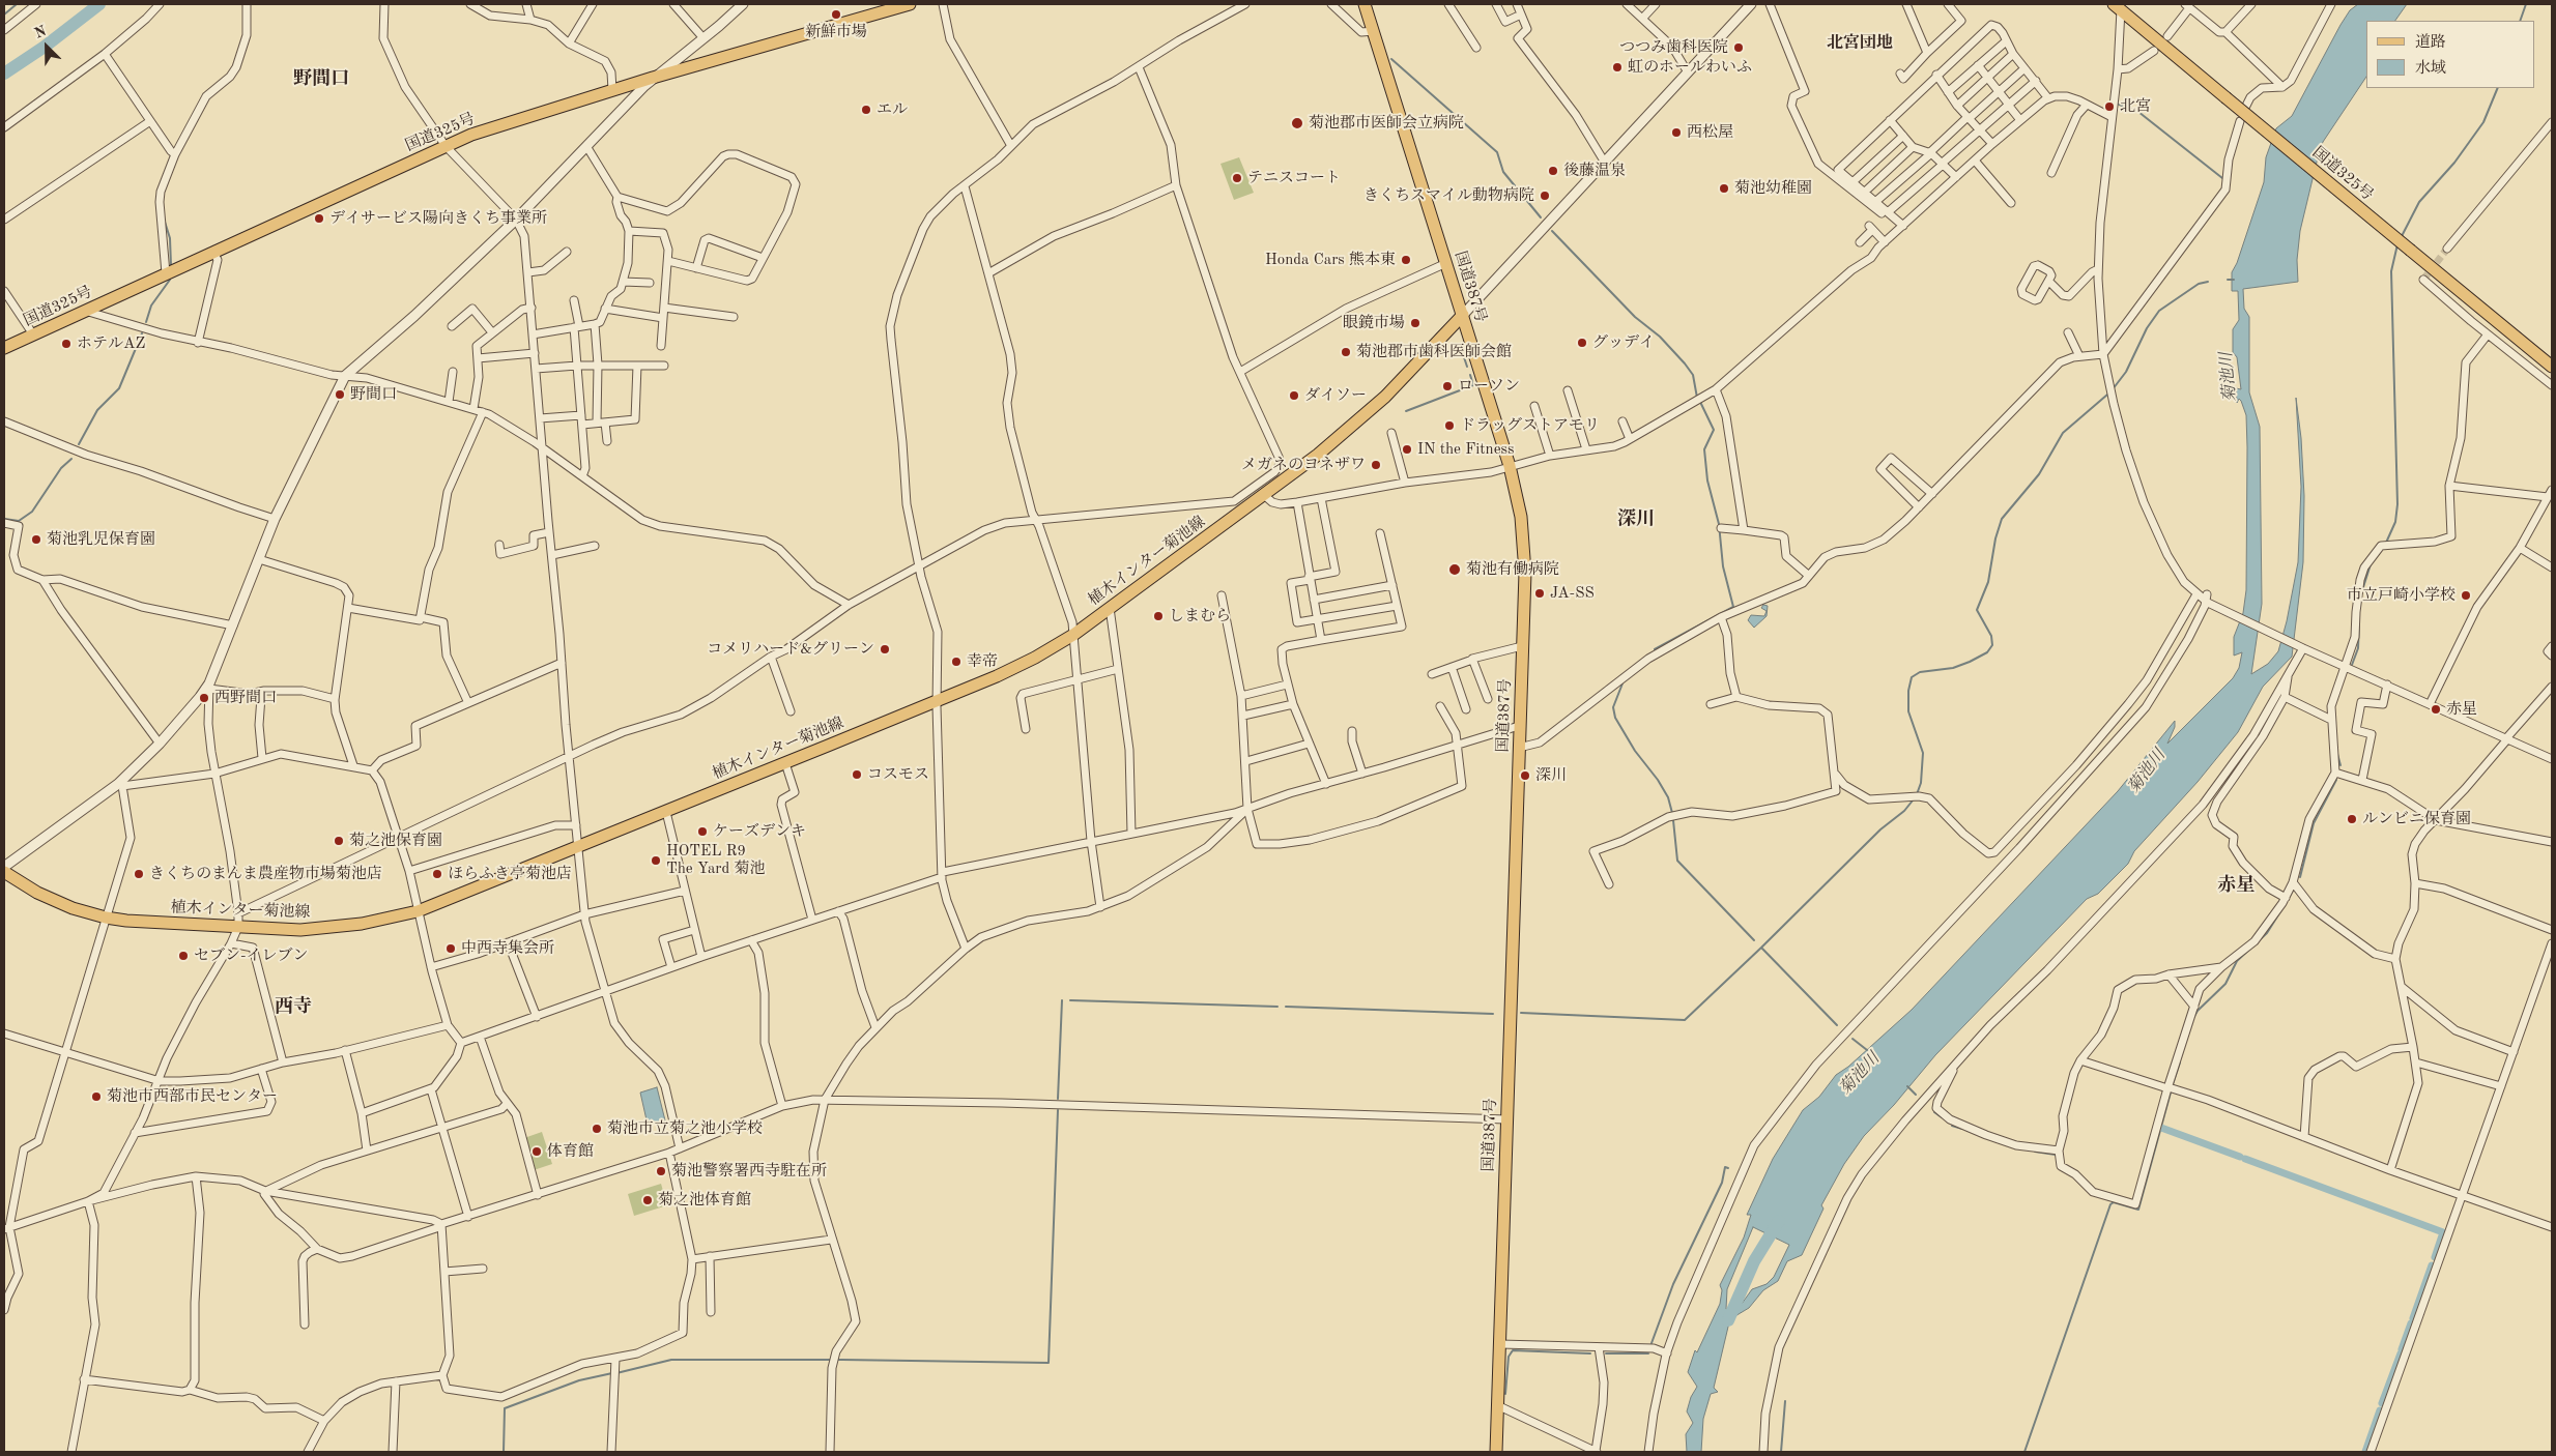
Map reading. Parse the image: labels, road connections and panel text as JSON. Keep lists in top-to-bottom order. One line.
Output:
{"streets":{"main road":["国道325号","国道387号","植木インター菊池線"]},"crossings":[["国道387号","植木インター菊池線"]],"districts":["北宮団地","野間口","深川","赤星","西寺"],"water":["菊池川"],"places":["新鮮市場","つつみ歯科医院","虹のホールわいふ","北宮","エル","菊池郡市医師会立病院","西松屋","後藤温泉","テニスコート","菊池幼稚園","きくちスマイル動物病院","デイサービス陽向きくち事業所","Honda Cars 熊本東","眼鏡市場","グッデイ","ホテルAZ","菊池郡市歯科医師会館","ローソン","野間口","ダイソー","ドラッグストアモリ","IN the Fitness","メガネのヨネザワ","菊池乳児保育園","菊池有働病院","JA-SS","市立戸崎小学校","しまむら","コメリハード&グリーン","幸帝","西野間口","赤星","コスモス","深川","ルンビニ保育園","ケーズデンキ","菊之池保育園","HOTEL R9 The Yard 菊池","きくちのまんま農産物市場菊池店","ほらふき亭菊池店","中西寺集会所","セブン-イレブン","菊池市西部市民センター","菊池市立菊之池小学校","体育館","菊池警察署西寺駐在所","菊之池体育館"],"legend":["道路","水域"],"north":"top left"}
